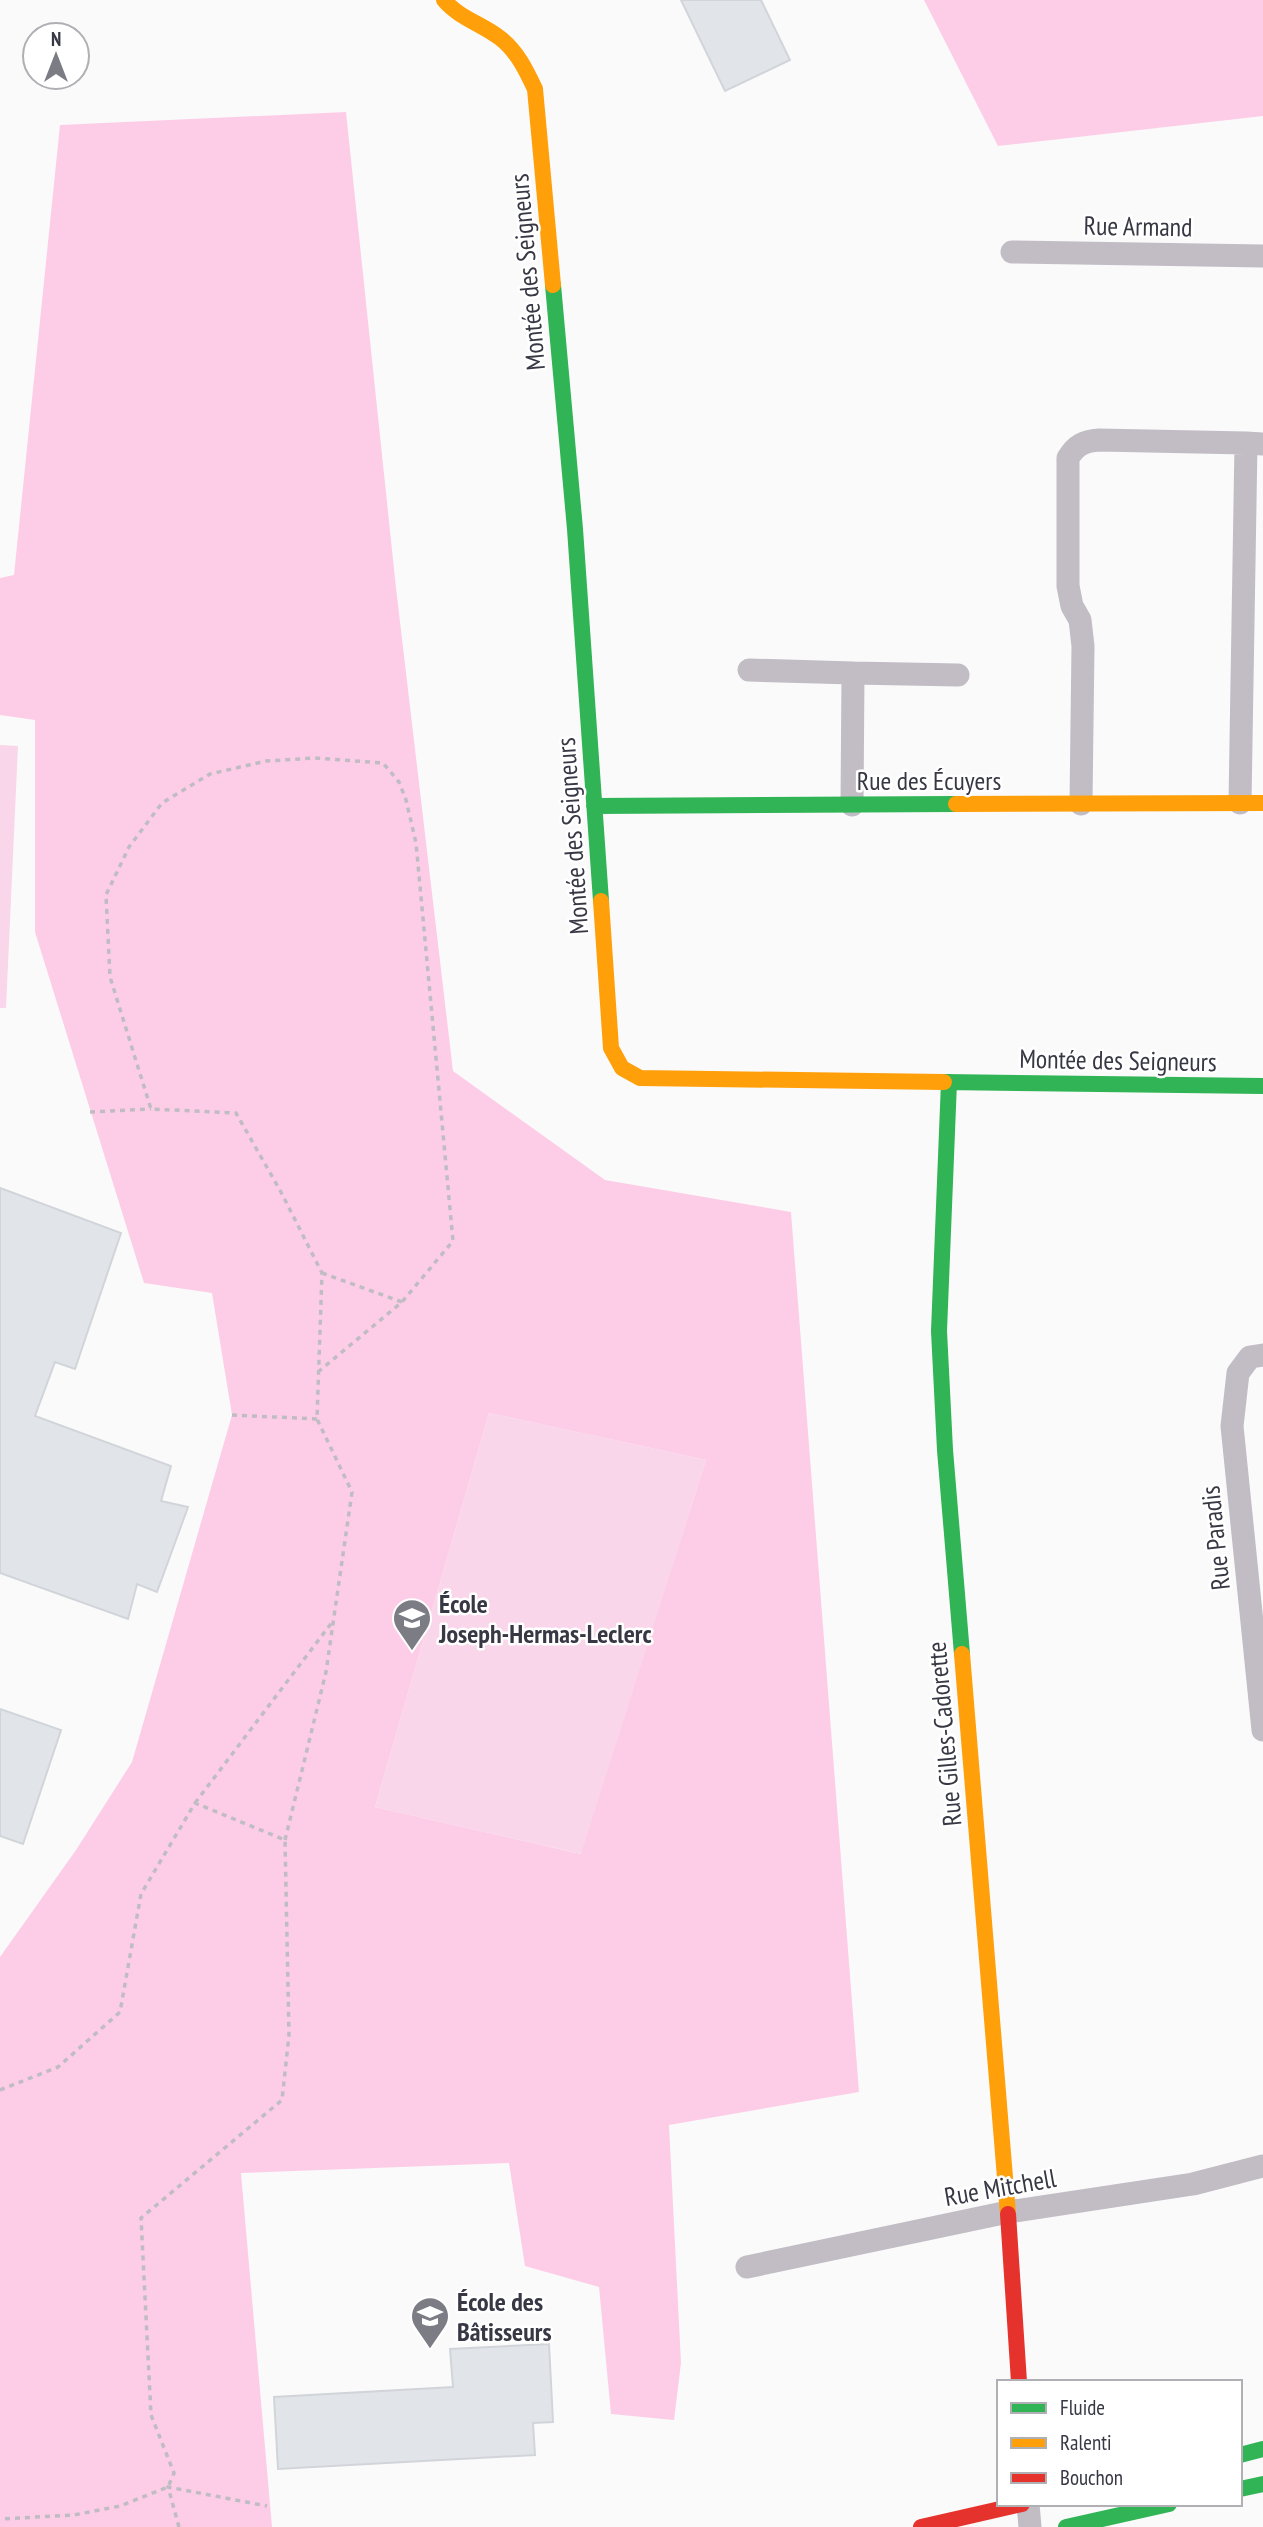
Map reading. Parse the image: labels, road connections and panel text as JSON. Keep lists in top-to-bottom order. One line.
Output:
{"streets":{"street":["Rue Armand","Montée des Seigneurs","Rue des Écuyers","Rue Paradis","Rue Gilles-Cadorette","Rue Mitchell"]},"crossings":[["Montée des Seigneurs","Rue des Écuyers"],["Montée des Seigneurs","Rue Gilles-Cadorette"],["Rue Gilles-Cadorette","Rue Mitchell"]],"places":{"school or university":["École Joseph-Hermas-Leclerc","École des Bâtisseurs"]},"legend":["Fluide","Ralenti","Bouchon"],"north":"top"}
